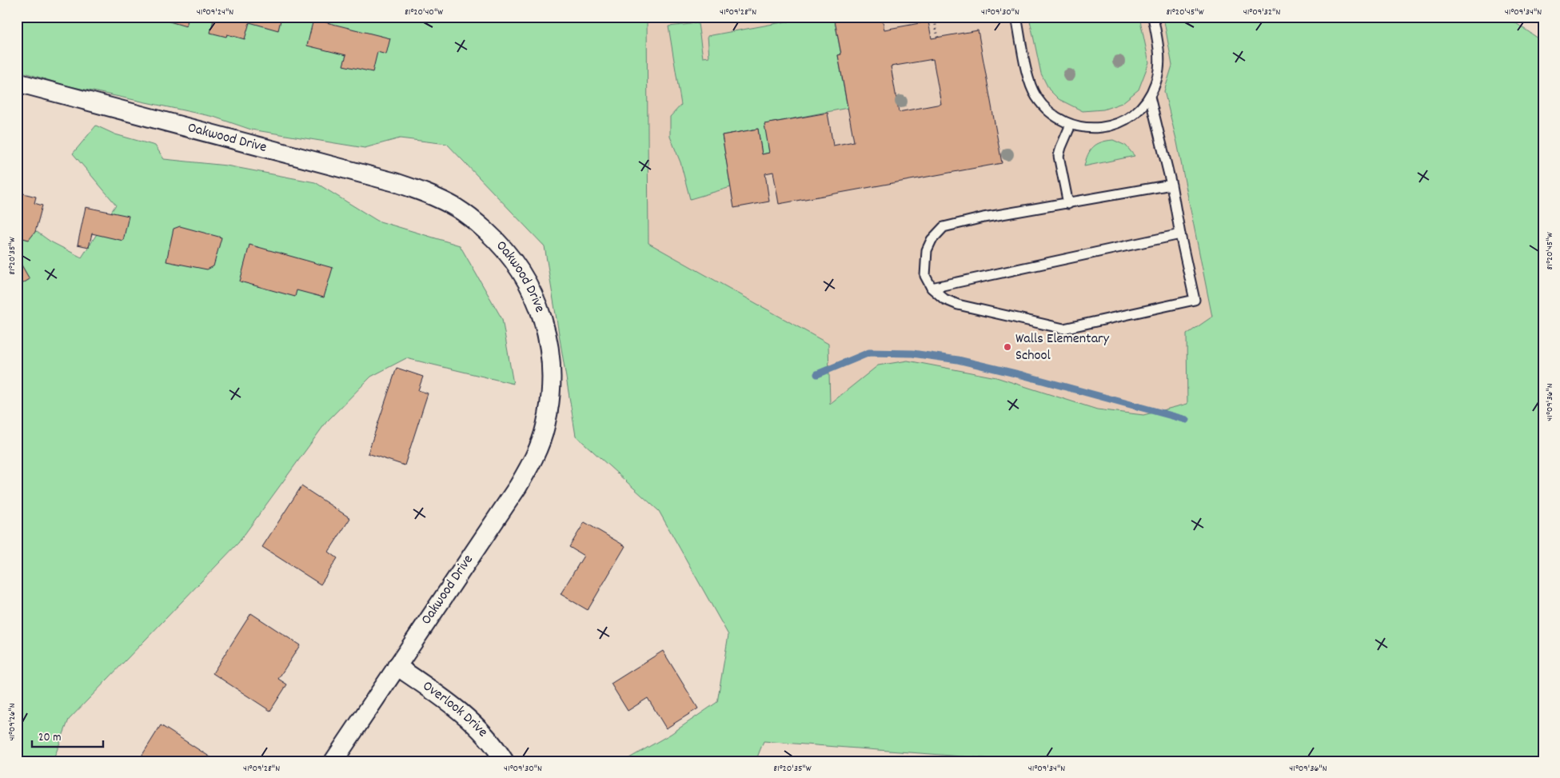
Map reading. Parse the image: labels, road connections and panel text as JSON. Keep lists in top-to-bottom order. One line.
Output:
{"streets":{"street":["Oakwood Drive","Overlook Drive"]},"crossings":[["Oakwood Drive","Overlook Drive"]],"places":["Walls Elementary School"],"scale_bar":"20 m","coordinates":["41°09'24\"N","81°20'40\"W","41°09'28\"N","41°09'30\"N","81°20'45\"W","41°09'32\"N","41°09'34\"N","81°20'35\"W","41°09'36\"N","41°09'26\"N"]}
